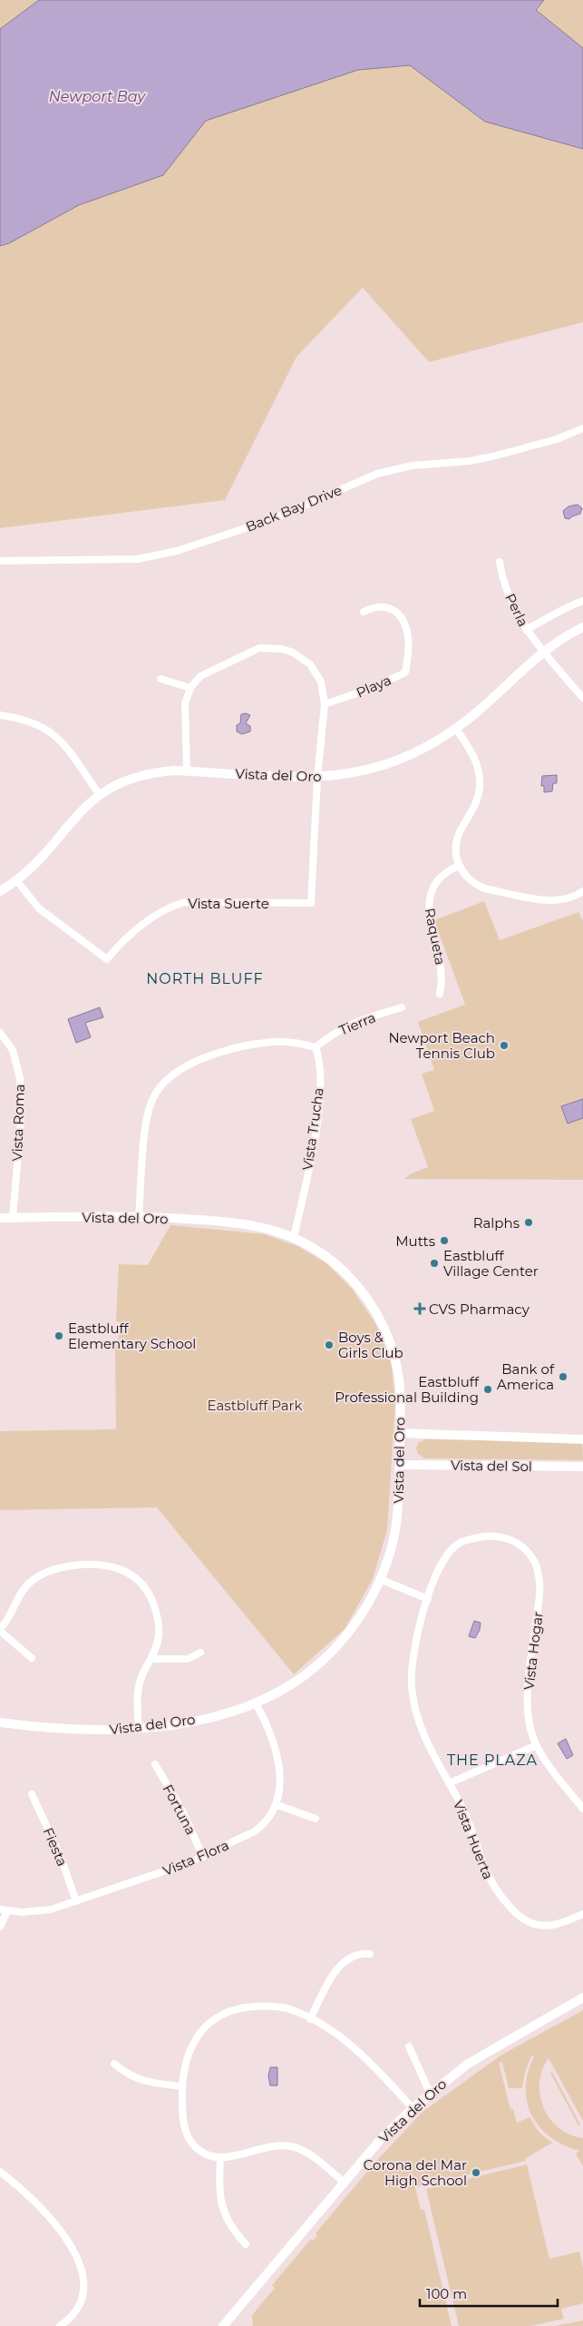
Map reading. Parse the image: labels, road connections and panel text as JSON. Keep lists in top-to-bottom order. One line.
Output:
{"streets":{"street":["Back Bay Drive","Perla","Playa","Vista del Oro","Vista Suerte","Raqueta","Tierra","Vista Roma","Vista Trucha","Vista del Sol","Vista Hogar","Fortuna","Vista Huerta","Fiesta","Vista Flora"]},"crossings":[["Perla","Vista del Oro"],["Playa","Vista del Oro"],["Playa","Vista Suerte"],["Vista del Oro","Vista Suerte"],["Vista del Oro","Vista Roma"],["Vista del Oro","Vista Trucha"],["Vista del Oro","Vista del Sol"],["Vista del Oro","Vista Flora"],["Tierra","Vista Trucha"],["Vista Hogar","Vista Huerta"],["Fortuna","Vista Flora"],["Fiesta","Vista Flora"]],"districts":["NORTH BLUFF","THE PLAZA"],"water":["Newport Bay"],"parks":["Eastbluff Park"],"places":{"other":["Newport Beach Tennis Club","Ralphs","Mutts","Eastbluff Village Center","Eastbluff Elementary School","Boys & Girls Club","Bank of America","Eastbluff Professional Building","Corona del Mar High School"],"health":["CVS Pharmacy"]},"scale_bar":"100 m"}
